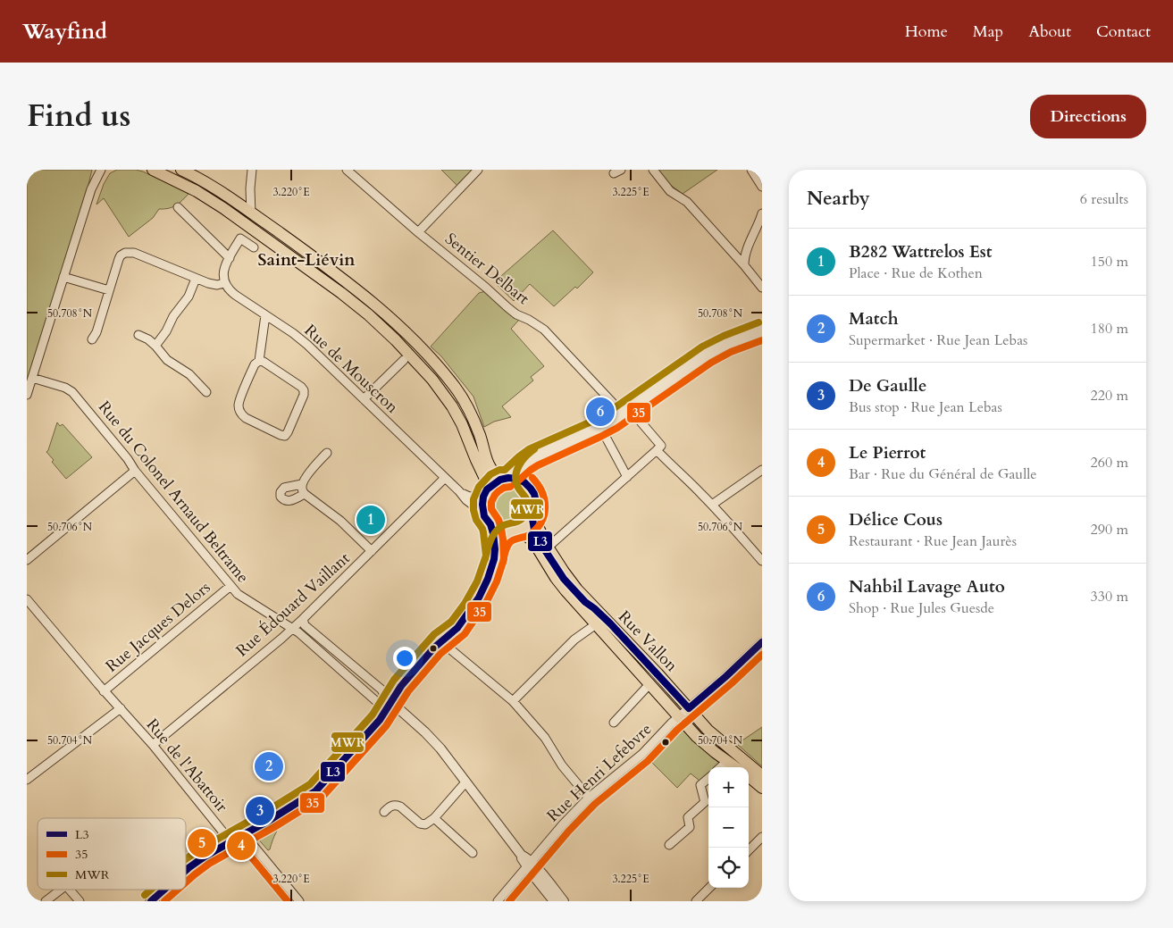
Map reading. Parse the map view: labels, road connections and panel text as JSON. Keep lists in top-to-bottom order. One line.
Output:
{"streets":{"main road":["Rue Vallon"],"street":["Sentier Delbart","Rue de Mouscron","Rue du Colonel Arnaud Beltrame","Rue Édouard Vaillant","Rue Jacques Delors","Rue de l'Abattoir","Rue Henri Lefebvre"]},"crossings":[["Rue de Mouscron","Rue Édouard Vaillant"],["Rue de Mouscron","Rue Vallon"],["Rue du Colonel Arnaud Beltrame","Rue Édouard Vaillant"],["Rue du Colonel Arnaud Beltrame","Rue Jacques Delors"],["Rue Édouard Vaillant","Rue de l'Abattoir"],["Rue Jacques Delors","Rue de l'Abattoir"],["Rue Vallon","Rue Henri Lefebvre"]],"districts":["Saint-Liévin"],"lines":["transit line MWR","transit line 35","transit line L3"],"legend":["L3","35","MWR"],"page":{"header":"Wayfind","nav":["Home","Map","About","Contact"],"title":"Find us","buttons":"Directions","heading":["Nearby","6 results"],"list":[{"mark":"1","name":"B282 Wattrelos Est","note":"Place · Rue de Kothen","value":"150 m"},{"mark":"2","name":"Match","note":"Supermarket · Rue Jean Lebas","value":"180 m"},{"mark":"3","name":"De Gaulle","note":"Bus stop · Rue Jean Lebas","value":"220 m"},{"mark":"4","name":"Le Pierrot","note":"Bar · Rue du Général de Gaulle","value":"260 m"},{"mark":"5","name":"Délice Cous","note":"Restaurant · Rue Jean Jaurès","value":"290 m"},{"mark":"6","name":"Nahbil Lavage Auto","note":"Shop · Rue Jules Guesde","value":"330 m"}],"pins":["6","1","2","3","5","4"],"map_buttons":["+","−"]},"coordinates":["3.220°E","3.225°E","50.708°N","50.706°N","50.704°N"]}
